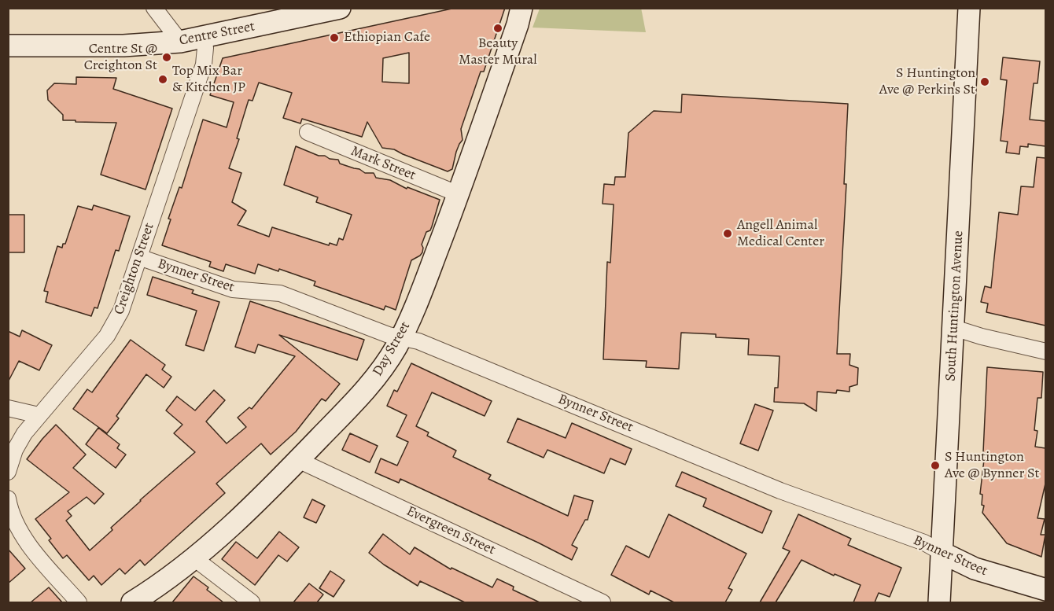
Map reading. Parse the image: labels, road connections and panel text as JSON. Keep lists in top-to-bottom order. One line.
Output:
{"streets":{"main road":["Centre Street","Bynner Street","South Huntington Avenue","Day Street"],"street":["Mark Street","Creighton Street","Evergreen Street"]},"crossings":[["Centre Street","Creighton Street"],["Mark Street","Day Street"],["Creighton Street","Bynner Street"],["Bynner Street","South Huntington Avenue"],["Bynner Street","Day Street"],["Day Street","Evergreen Street"]],"places":["Beauty Master Mural","Ethiopian Cafe","Centre St @ Creighton St","Top Mix Bar & Kitchen JP","S Huntington Ave @ Perkins St","Angell Animal Medical Center","S Huntington Ave @ Bynner St"]}
